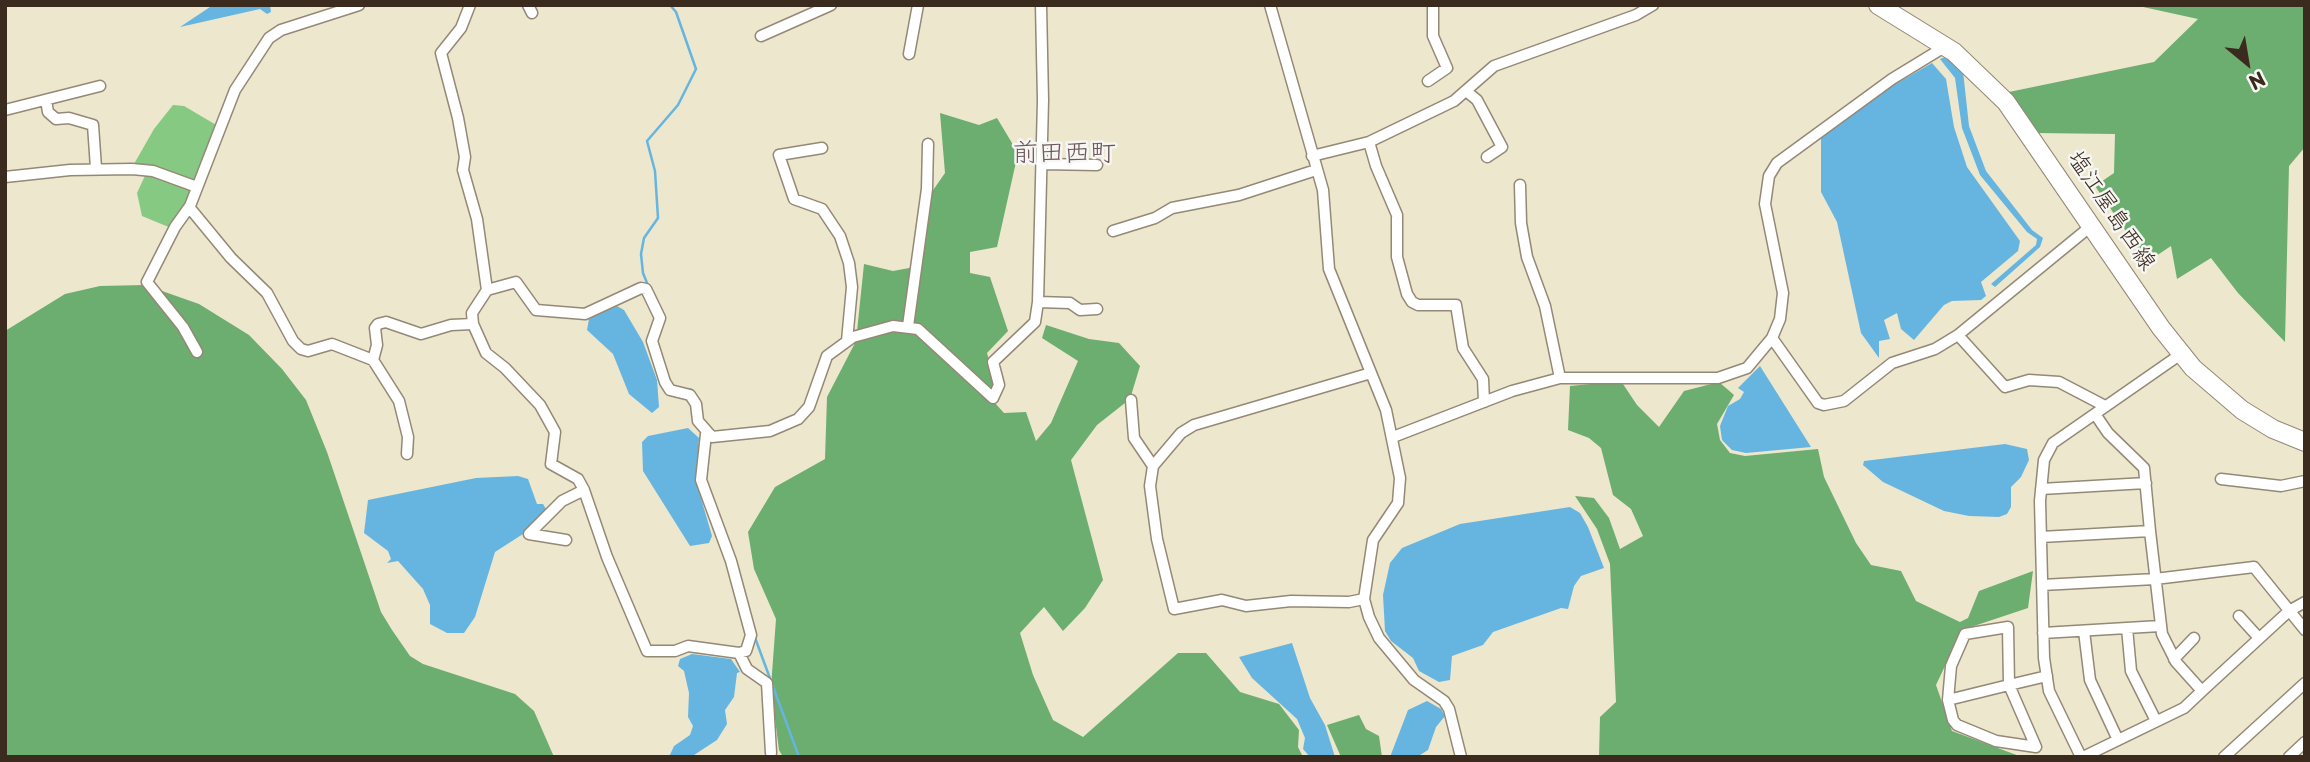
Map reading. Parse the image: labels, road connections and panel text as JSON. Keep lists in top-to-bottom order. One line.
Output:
{"streets":{"main road":["塩江屋島西線"]},"districts":["前田西町"],"north":"bottom right"}
